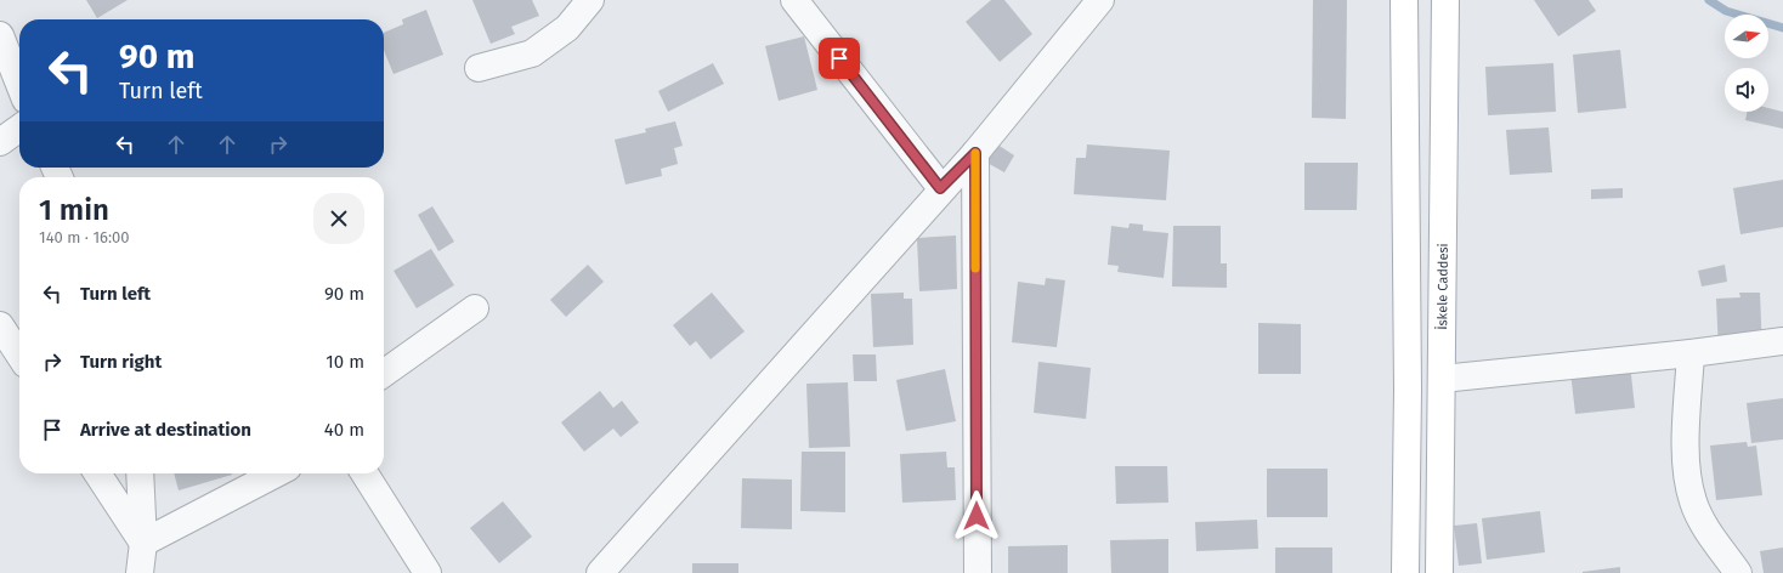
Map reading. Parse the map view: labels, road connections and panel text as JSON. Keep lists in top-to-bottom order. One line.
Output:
{"streets":{"main road":["İskele Caddesi"]},"north":"right","page":{"turn":["90 m","Turn left"],"heading":["1 min","140 m · 16:00"],"list":[{"name":"Turn left","value":"90 m"},{"name":"Turn right","value":"10 m"},{"name":"Arrive at destination","value":"40 m"}]}}
